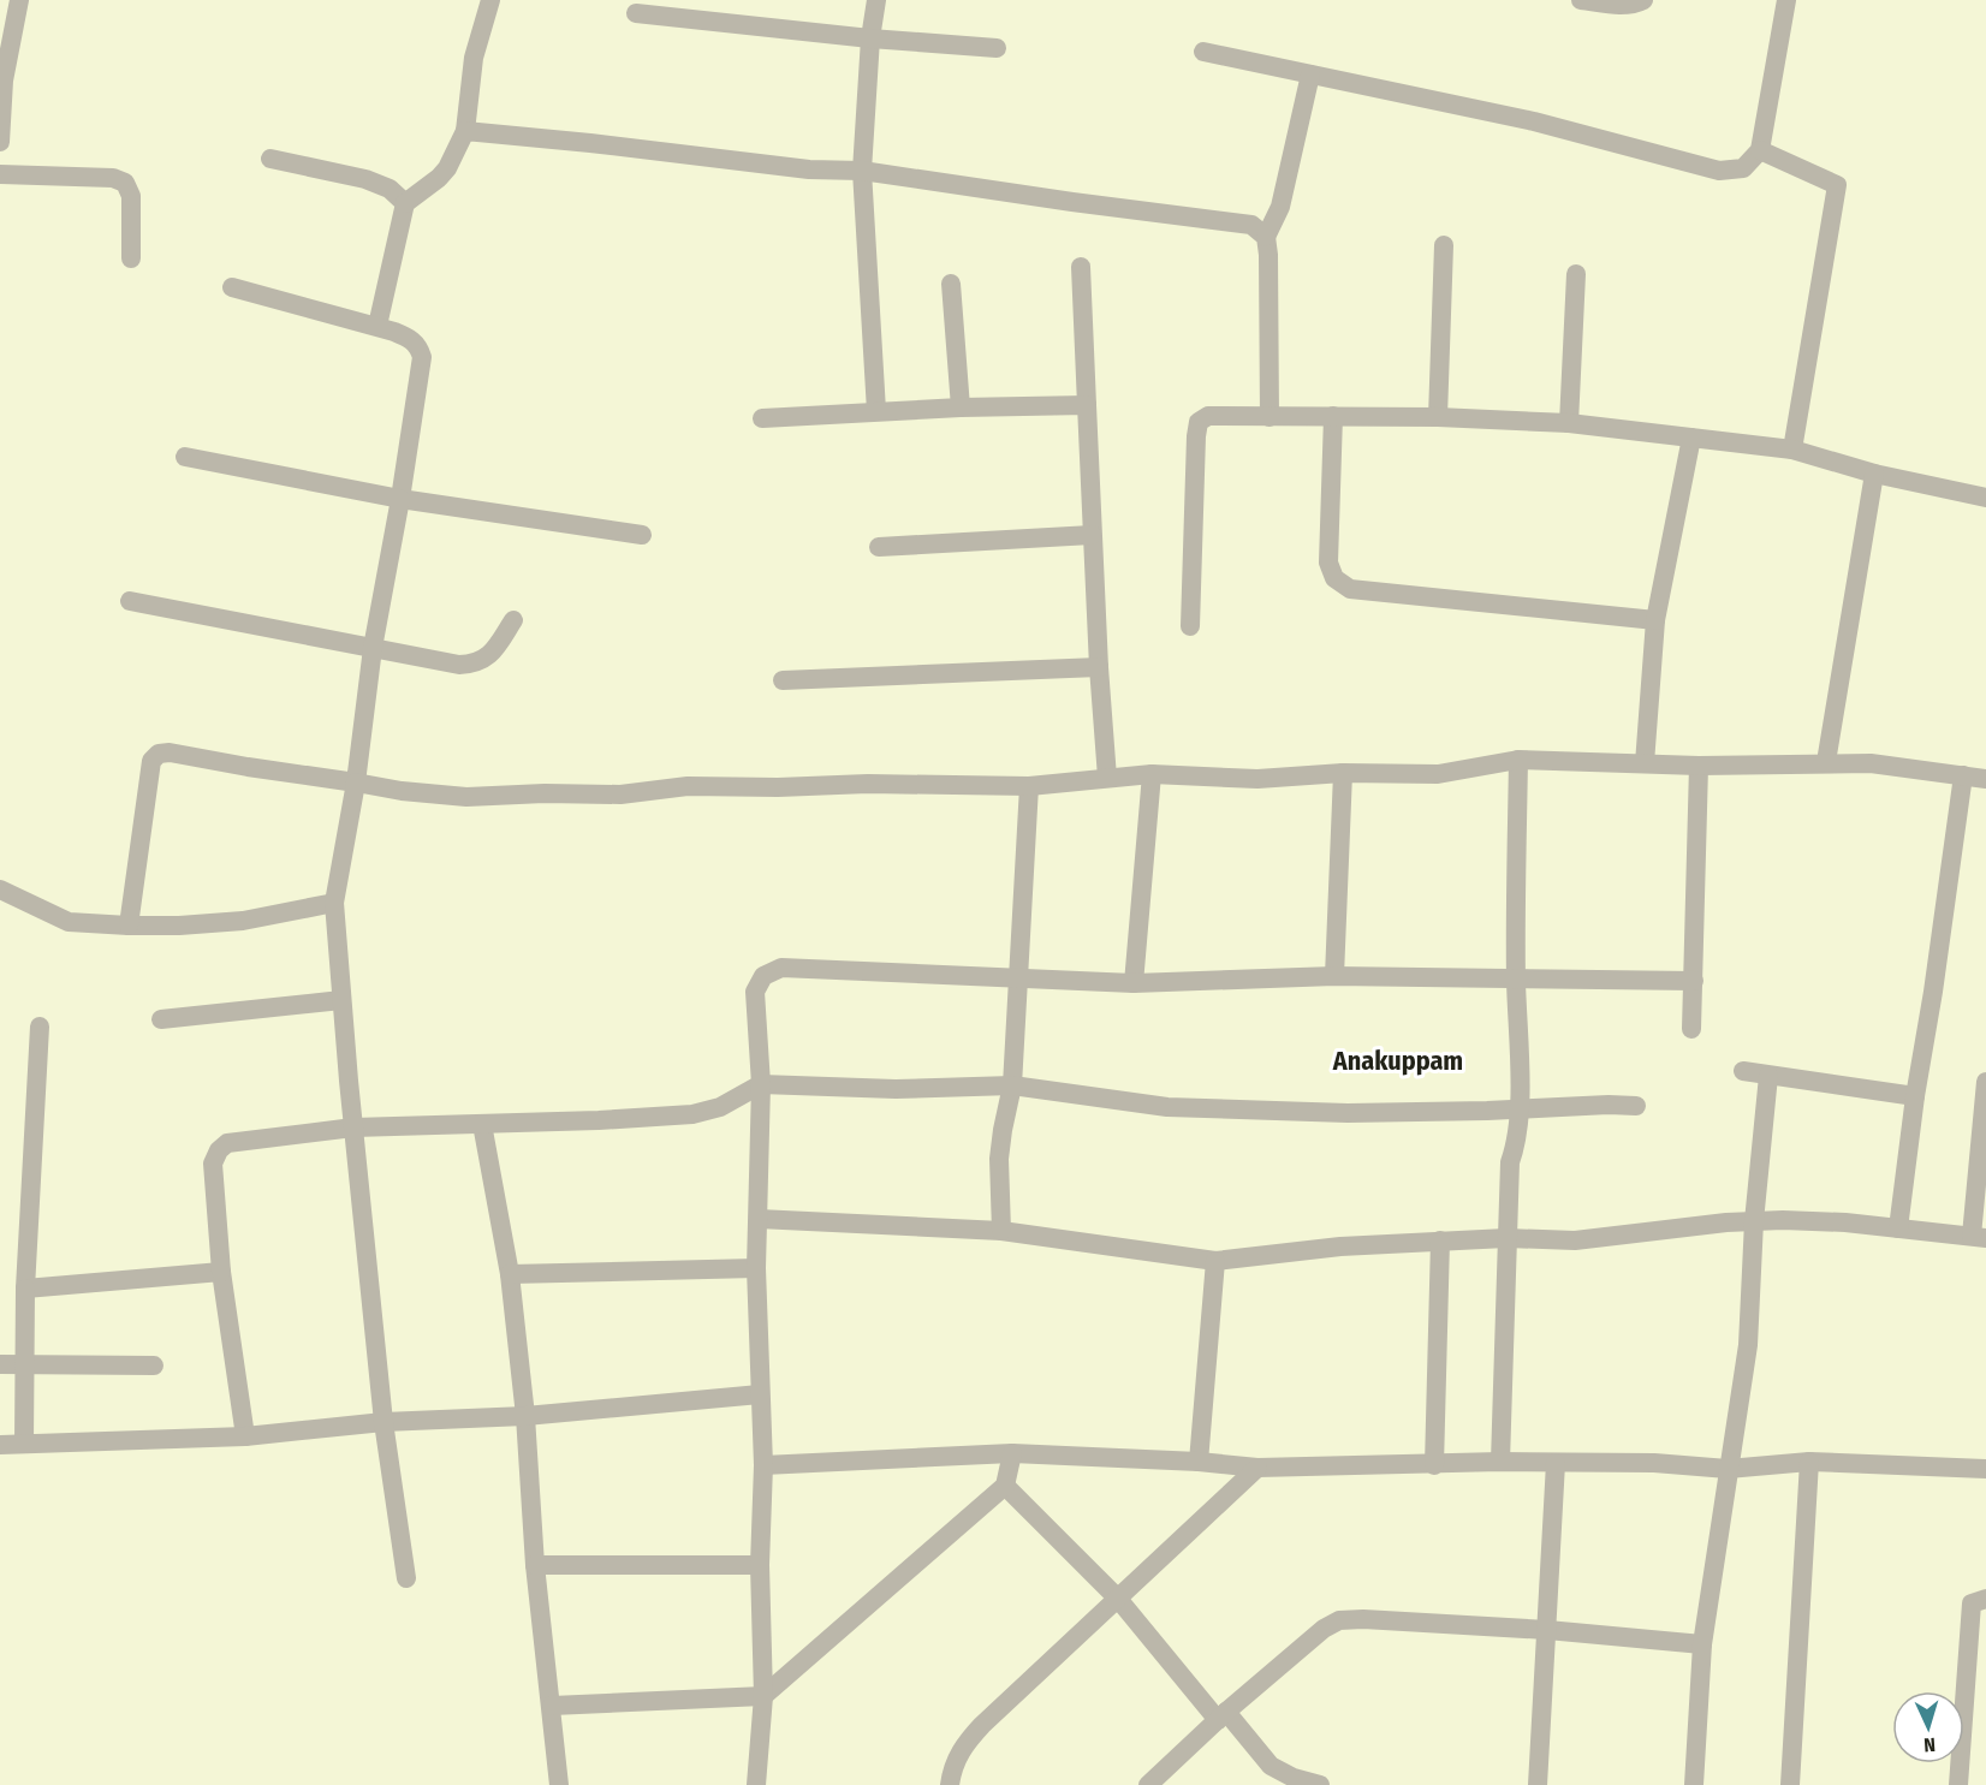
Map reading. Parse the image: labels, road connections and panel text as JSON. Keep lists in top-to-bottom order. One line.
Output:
{"districts":["Anakuppam"],"north":"bottom"}
